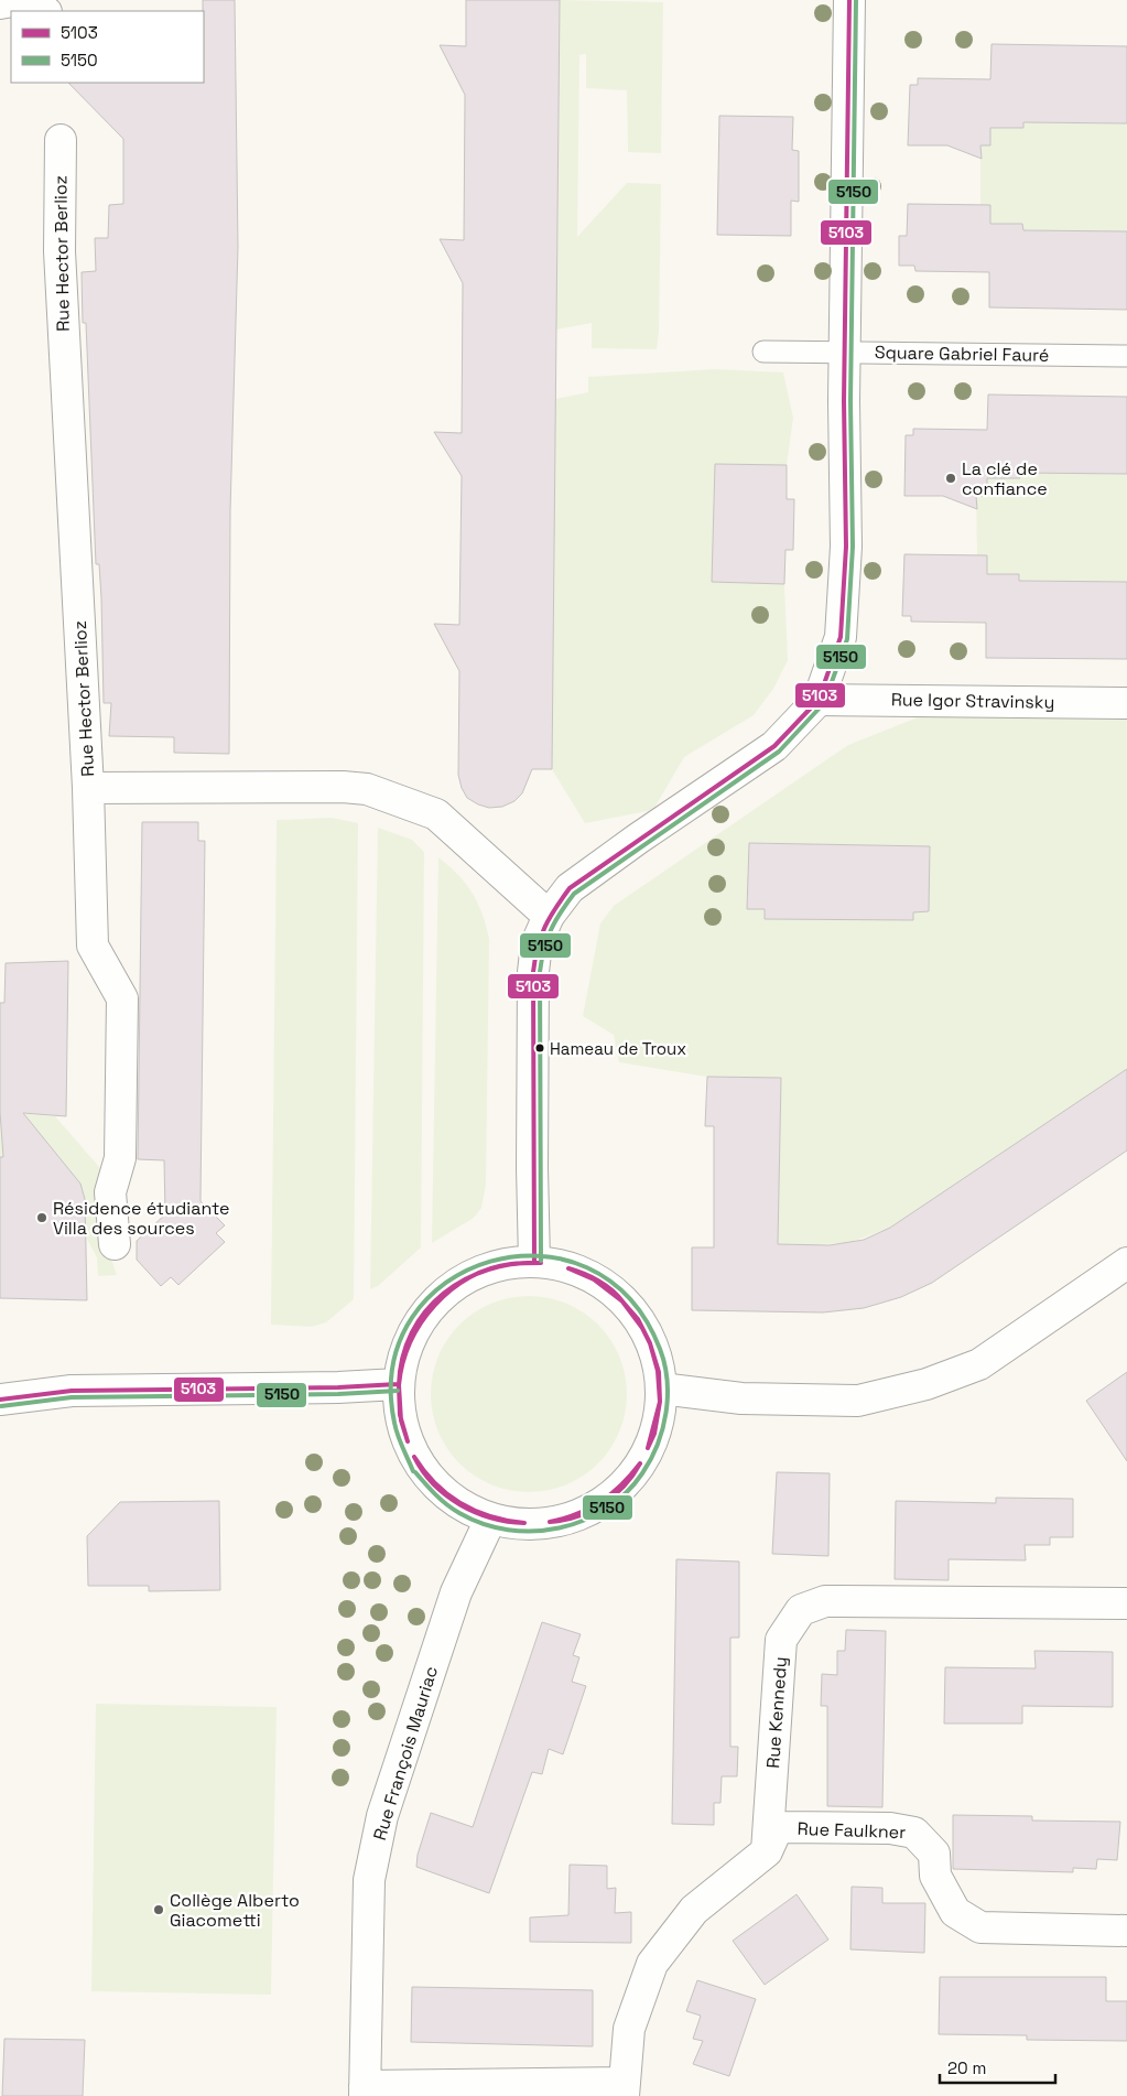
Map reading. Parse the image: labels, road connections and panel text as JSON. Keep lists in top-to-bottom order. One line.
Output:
{"streets":{"street":["Rue Hector Berlioz","Rue Igor Stravinsky","Rue Kennedy","Rue François Mauriac","Rue Faulkner"],"lane":["Square Gabriel Fauré"]},"crossings":[["Rue Kennedy","Rue Faulkner"]],"places":["La clé de confiance","Hameau de Troux","Résidence étudiante Villa des sources","Collège Alberto Giacometti"],"lines":["transit line 5103","transit line 5150"],"legend":["5103","5150"],"scale_bar":"20 m"}
